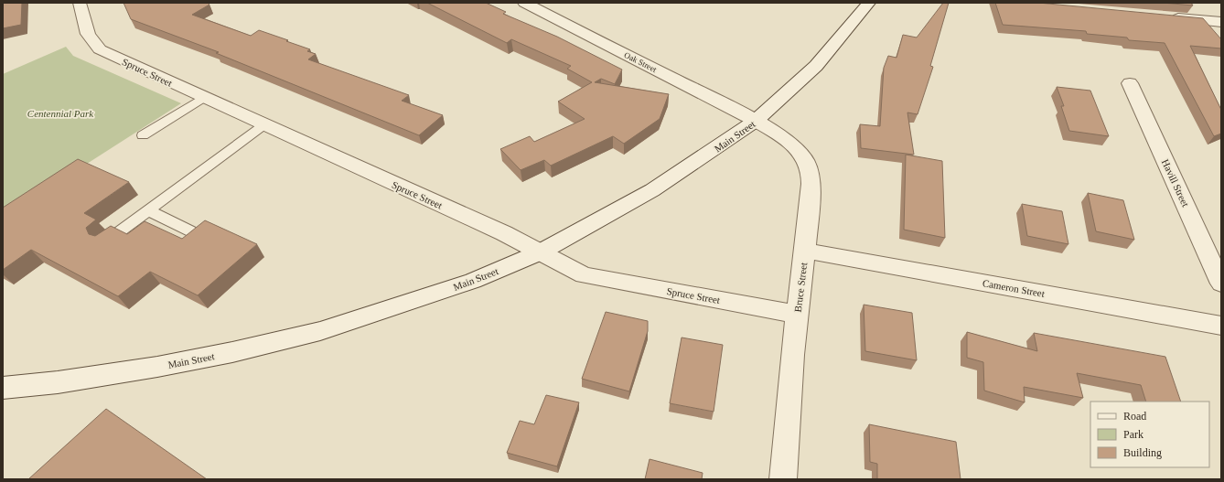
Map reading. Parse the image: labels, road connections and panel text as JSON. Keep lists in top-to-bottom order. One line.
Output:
{"streets":{"street":["Oak Street","Spruce Street","Main Street","Havill Street","Bruce Street","Cameron Street"]},"crossings":[["Oak Street","Main Street"],["Oak Street","Bruce Street"],["Spruce Street","Main Street"],["Spruce Street","Bruce Street"],["Main Street","Bruce Street"],["Bruce Street","Cameron Street"]],"parks":["Centennial Park"],"legend":["Road","Park","Building"]}
